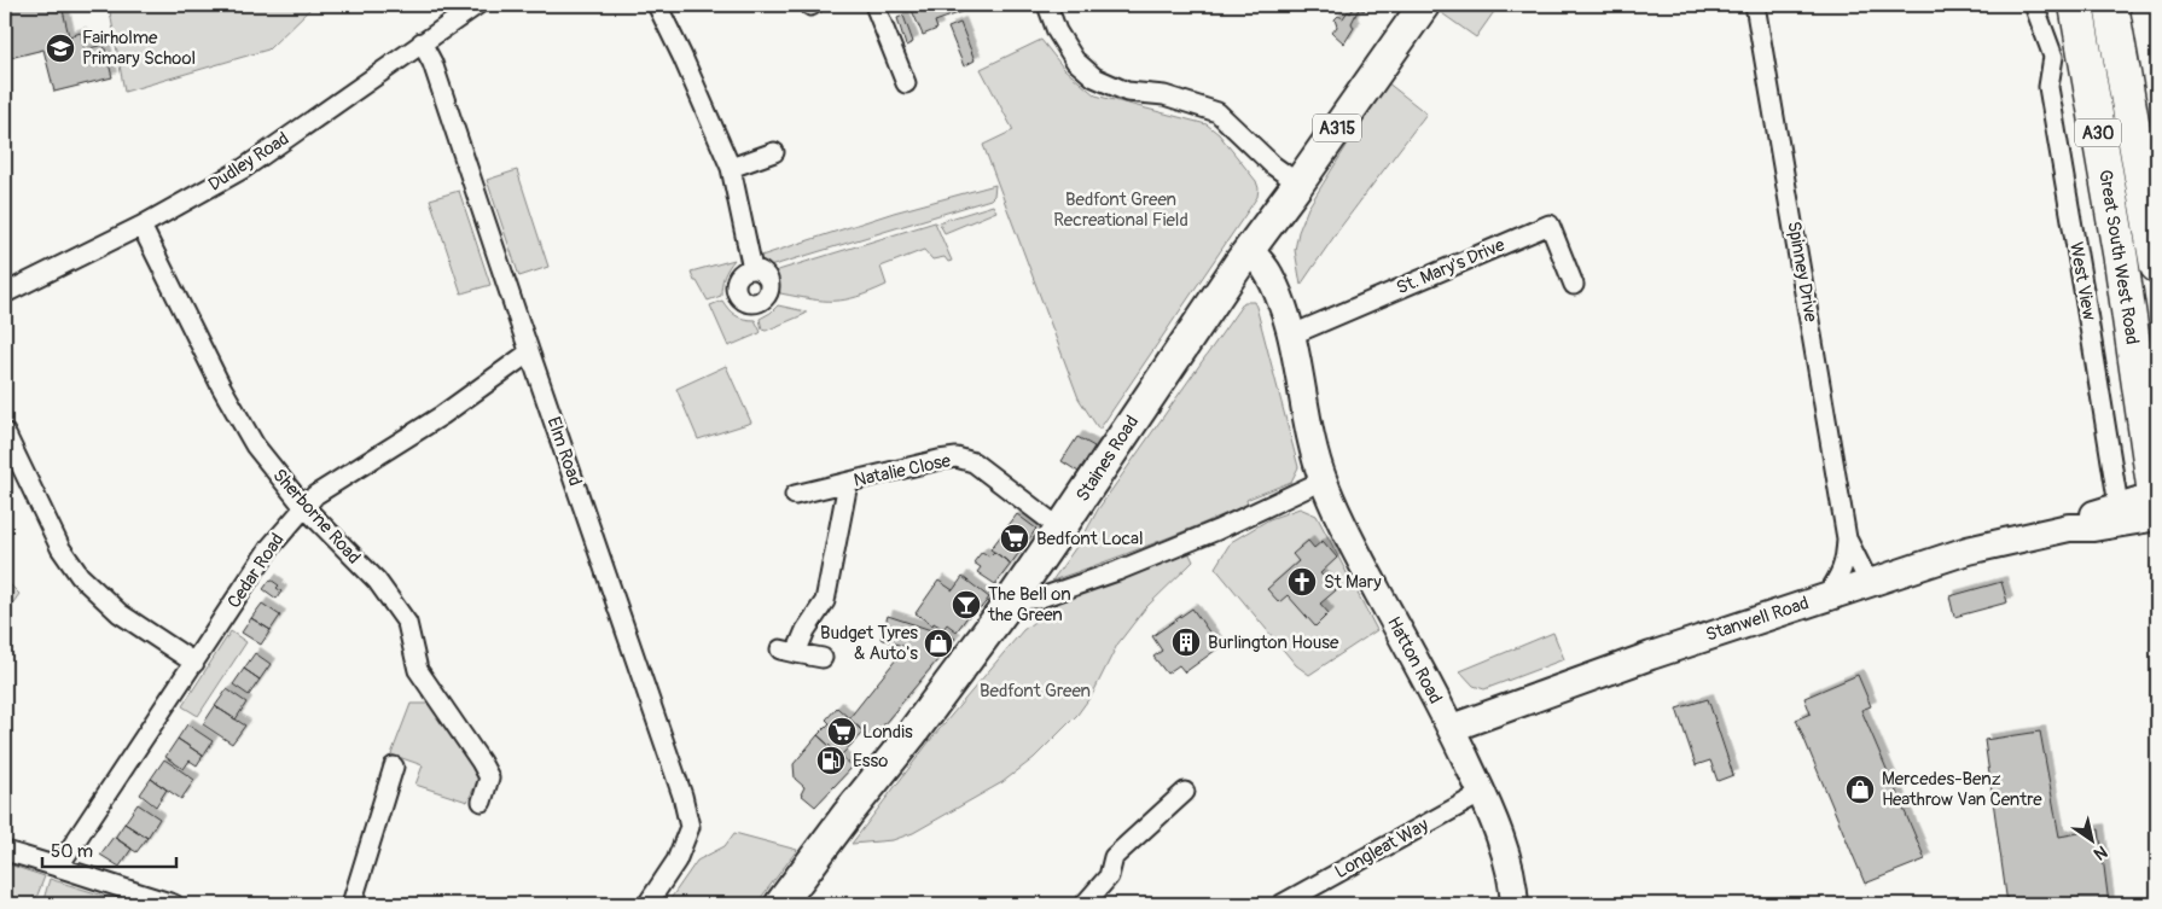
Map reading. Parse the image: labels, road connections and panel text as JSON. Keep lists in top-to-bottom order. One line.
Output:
{"streets":{"highway":["A30","Great South West Road"],"main road":["A315","Staines Road"],"street":["Dudley Road","St. Mary's Drive","Spinney Drive","West View","Elm Road","Natalie Close","Sherborne Road","Cedar Road","Stanwell Road","Hatton Road","Longleat Way"]},"crossings":[["Dudley Road","Elm Road"],["Dudley Road","Sherborne Road"],["Great South West Road","West View"],["Great South West Road","Stanwell Road"],["St. Mary's Drive","Hatton Road"],["Spinney Drive","Stanwell Road"],["West View","Stanwell Road"],["Elm Road","Cedar Road"],["Staines Road","Natalie Close"],["Staines Road","Hatton Road"],["Sherborne Road","Cedar Road"],["Stanwell Road","Hatton Road"],["Hatton Road","Longleat Way"]],"parks":["Bedfont Green Recreational Field","Bedfont Green"],"places":{"school or university":["Fairholme Primary School"],"supermarket":["Bedfont Local","Londis"],"church":["St Mary"],"bar":["The Bell on the Green"],"building":["Burlington House"],"shop":["Budget Tyres & Auto's","Mercedes-Benz Heathrow Van Centre"],"fuel station":["Esso"]},"scale_bar":"50 m","north":"bottom right"}
